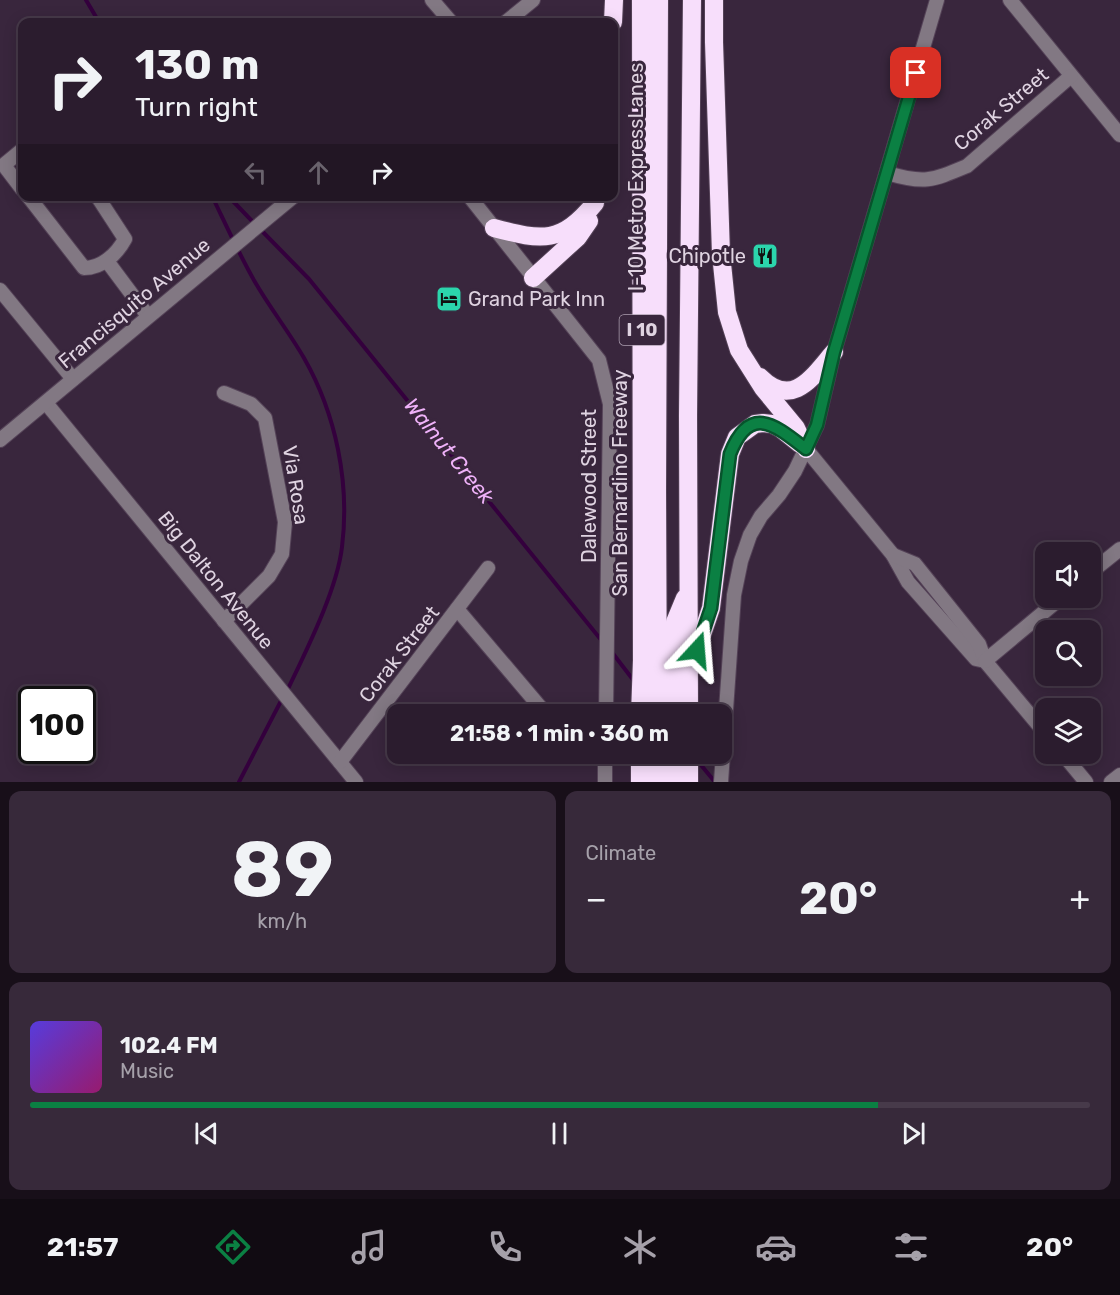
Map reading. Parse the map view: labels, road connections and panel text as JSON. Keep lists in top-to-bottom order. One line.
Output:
{"streets":{"highway":["I-10 Metro ExpressLanes","I 10","San Bernardino Freeway"],"street":["Corak Street","Francisquito Avenue","Via Rosa","Dalewood Street","Big Dalton Avenue"]},"crossings":[["Corak Street","Big Dalton Avenue"],["Francisquito Avenue","Big Dalton Avenue"],["Via Rosa","Big Dalton Avenue"]],"water":["Walnut Creek"],"places":{"restaurant":["Chipotle"],"hotel":["Grand Park Inn"]},"page":{"turn":["130 m","Turn right"],"limit":"100","trip":"21:58 · 1 min · 360 m","tile":[["89","km/h"],"Climate"],"heat":["−","20°","+"],"song":["102.4 FM","Music"],"tabs":["21:57","20°"]}}
